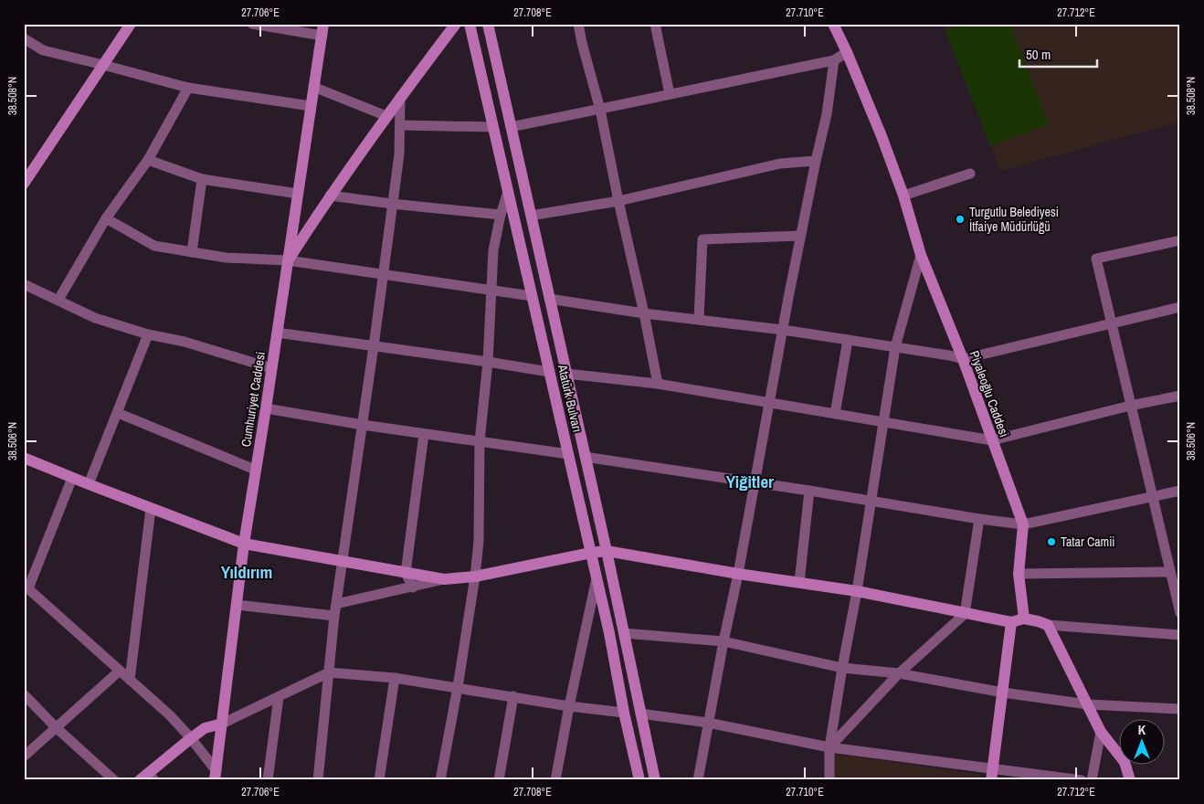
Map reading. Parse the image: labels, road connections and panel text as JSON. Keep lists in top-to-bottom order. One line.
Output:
{"streets":{"street":["Piyaleoğlu Caddesi","Atatürk Bulvarı","Cumhuriyet Caddesi"]},"districts":["Yiğitler","Yıldırım"],"places":["Turgutlu Belediyesi İtfaiye Müdürlüğü","Tatar Camii"],"scale_bar":"50 m","north":"top","coordinates":["27.706°E","27.708°E","27.710°E","27.712°E","38.508°N","38.506°N"]}
